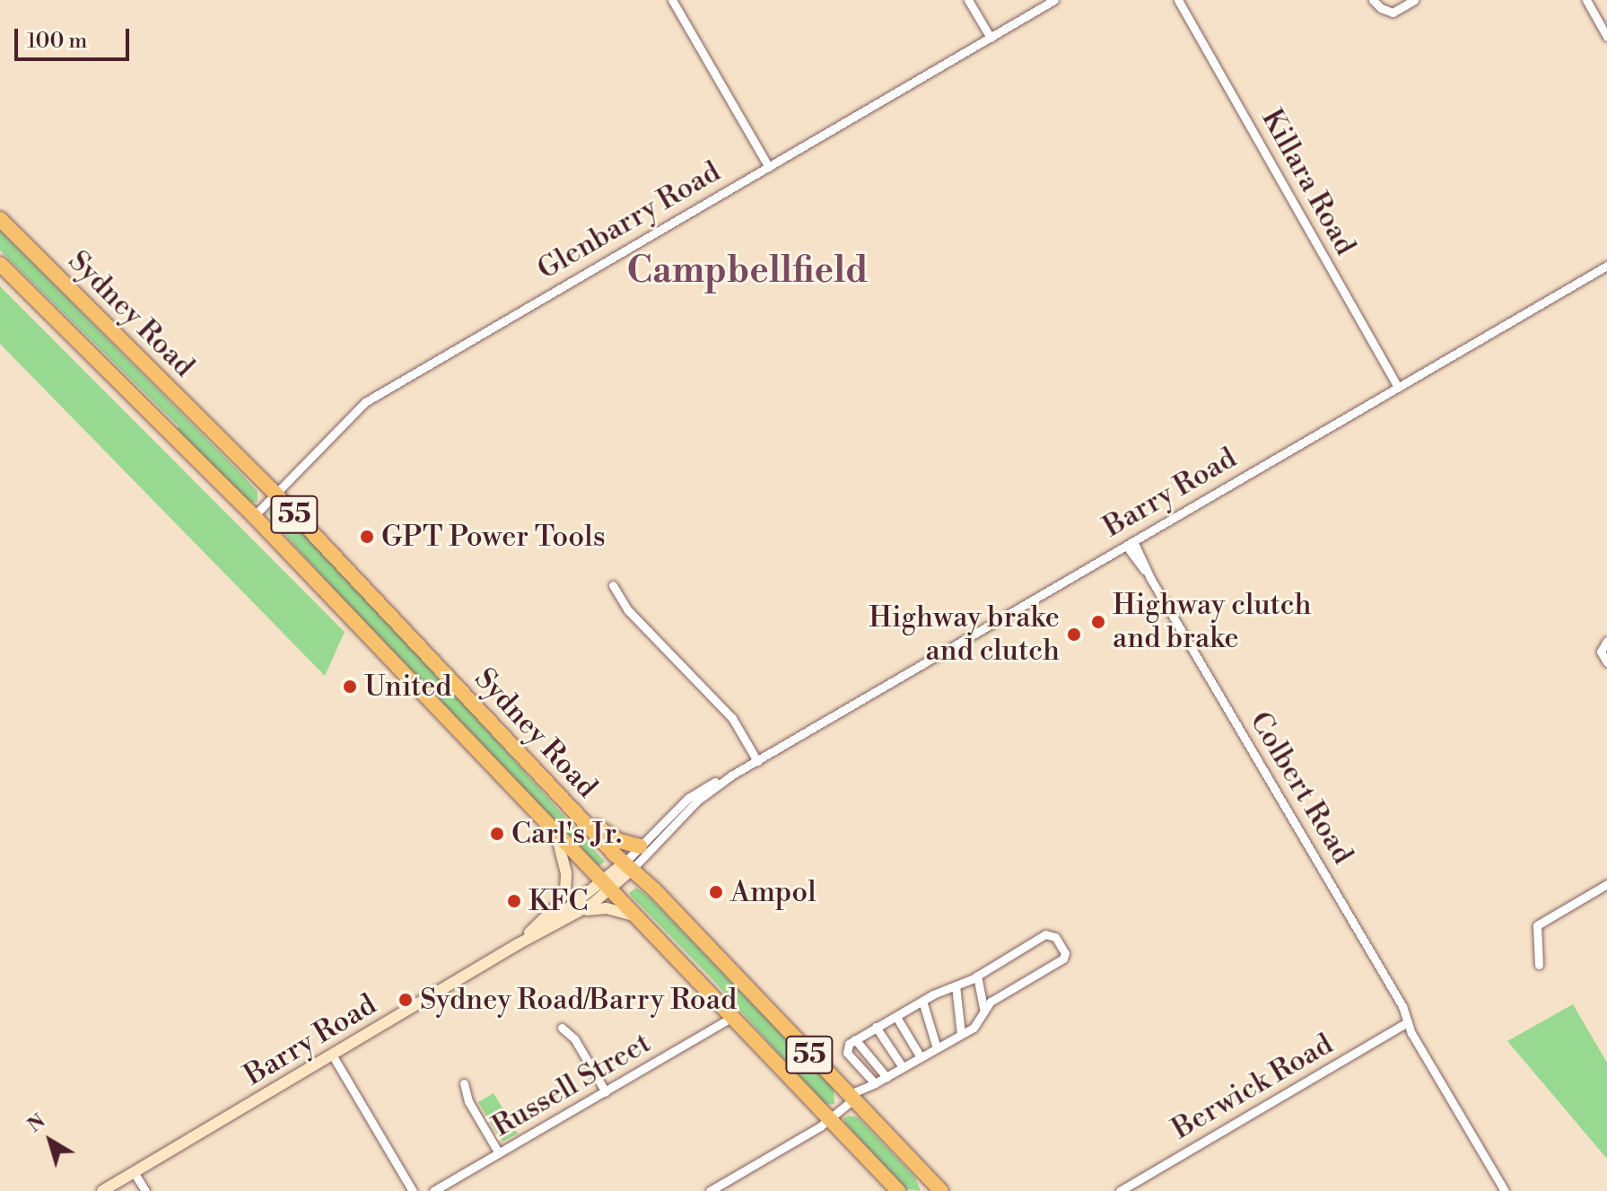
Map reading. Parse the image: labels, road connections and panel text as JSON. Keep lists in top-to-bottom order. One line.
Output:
{"streets":{"highway":["Sydney Road","55"],"main road":["Barry Road"],"street":["Killara Road","Glenbarry Road","Colbert Road","Russell Street","Berwick Road"]},"crossings":[["Killara Road","Barry Road"],["Glenbarry Road","Sydney Road"],["Sydney Road","Barry Road"],["Sydney Road","Russell Street"],["Barry Road","Colbert Road"],["Colbert Road","Berwick Road"]],"districts":["Campbellfield"],"places":["GPT Power Tools","Highway clutch and brake","Highway brake and clutch","United","Carl's Jr.","Ampol","KFC","Sydney Road/Barry Road"],"scale_bar":"100 m","north":"top left"}
